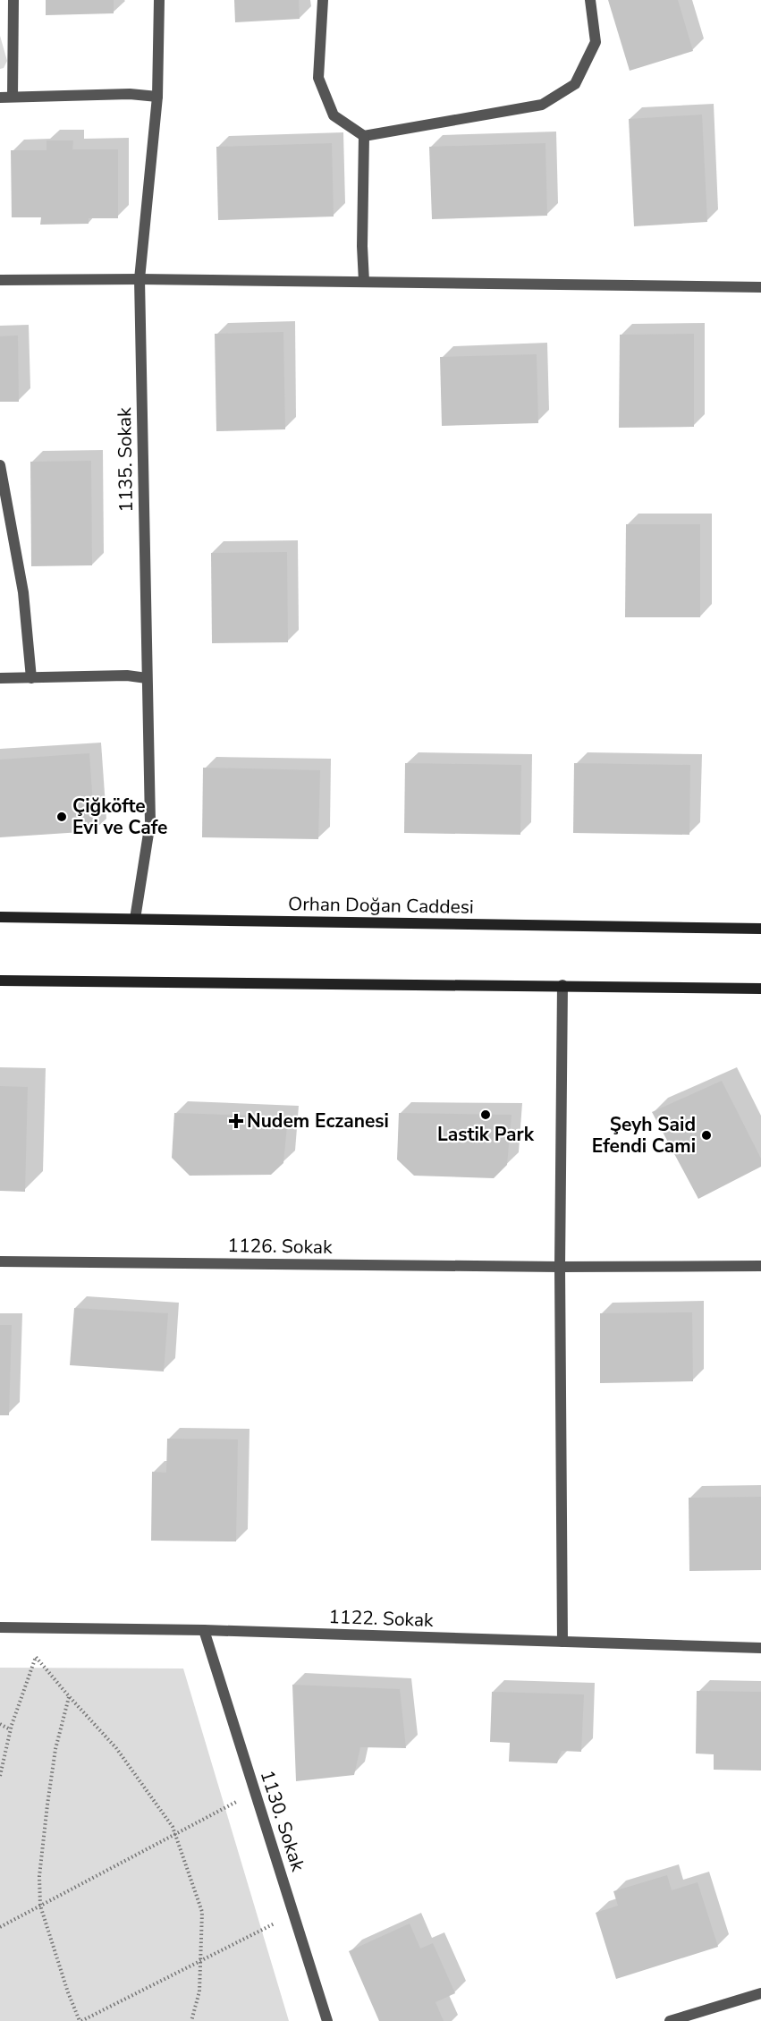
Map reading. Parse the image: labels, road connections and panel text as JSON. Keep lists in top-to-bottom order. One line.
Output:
{"streets":{"main road":["Orhan Doğan Caddesi"],"street":["1135. Sokak","1126. Sokak","1122. Sokak","1130. Sokak"]},"crossings":[["1135. Sokak","Orhan Doğan Caddesi"],["1122. Sokak","1130. Sokak"]],"places":{"other":["Çiğköfte Evi ve Cafe","Lastik Park","Şeyh Said Efendi Cami"],"health":["Nudem Eczanesi"]}}
